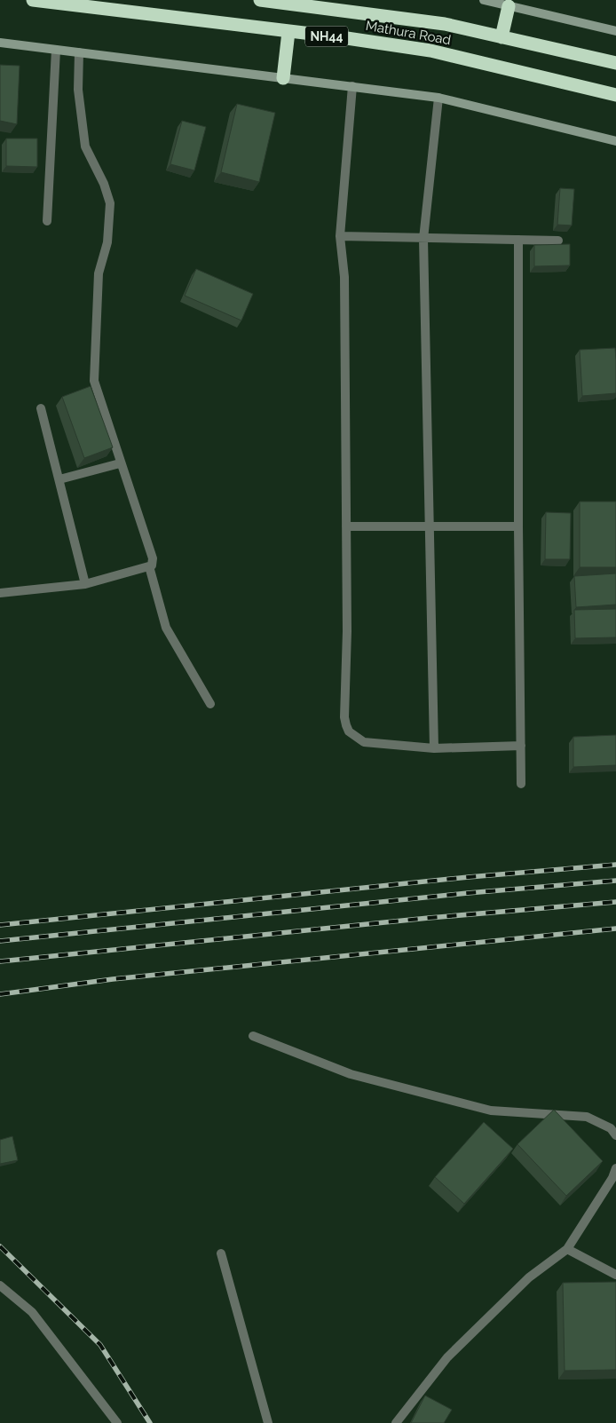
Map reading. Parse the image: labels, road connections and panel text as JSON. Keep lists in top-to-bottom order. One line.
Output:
{"streets":{"highway":["Mathura Road","NH44"]}}
